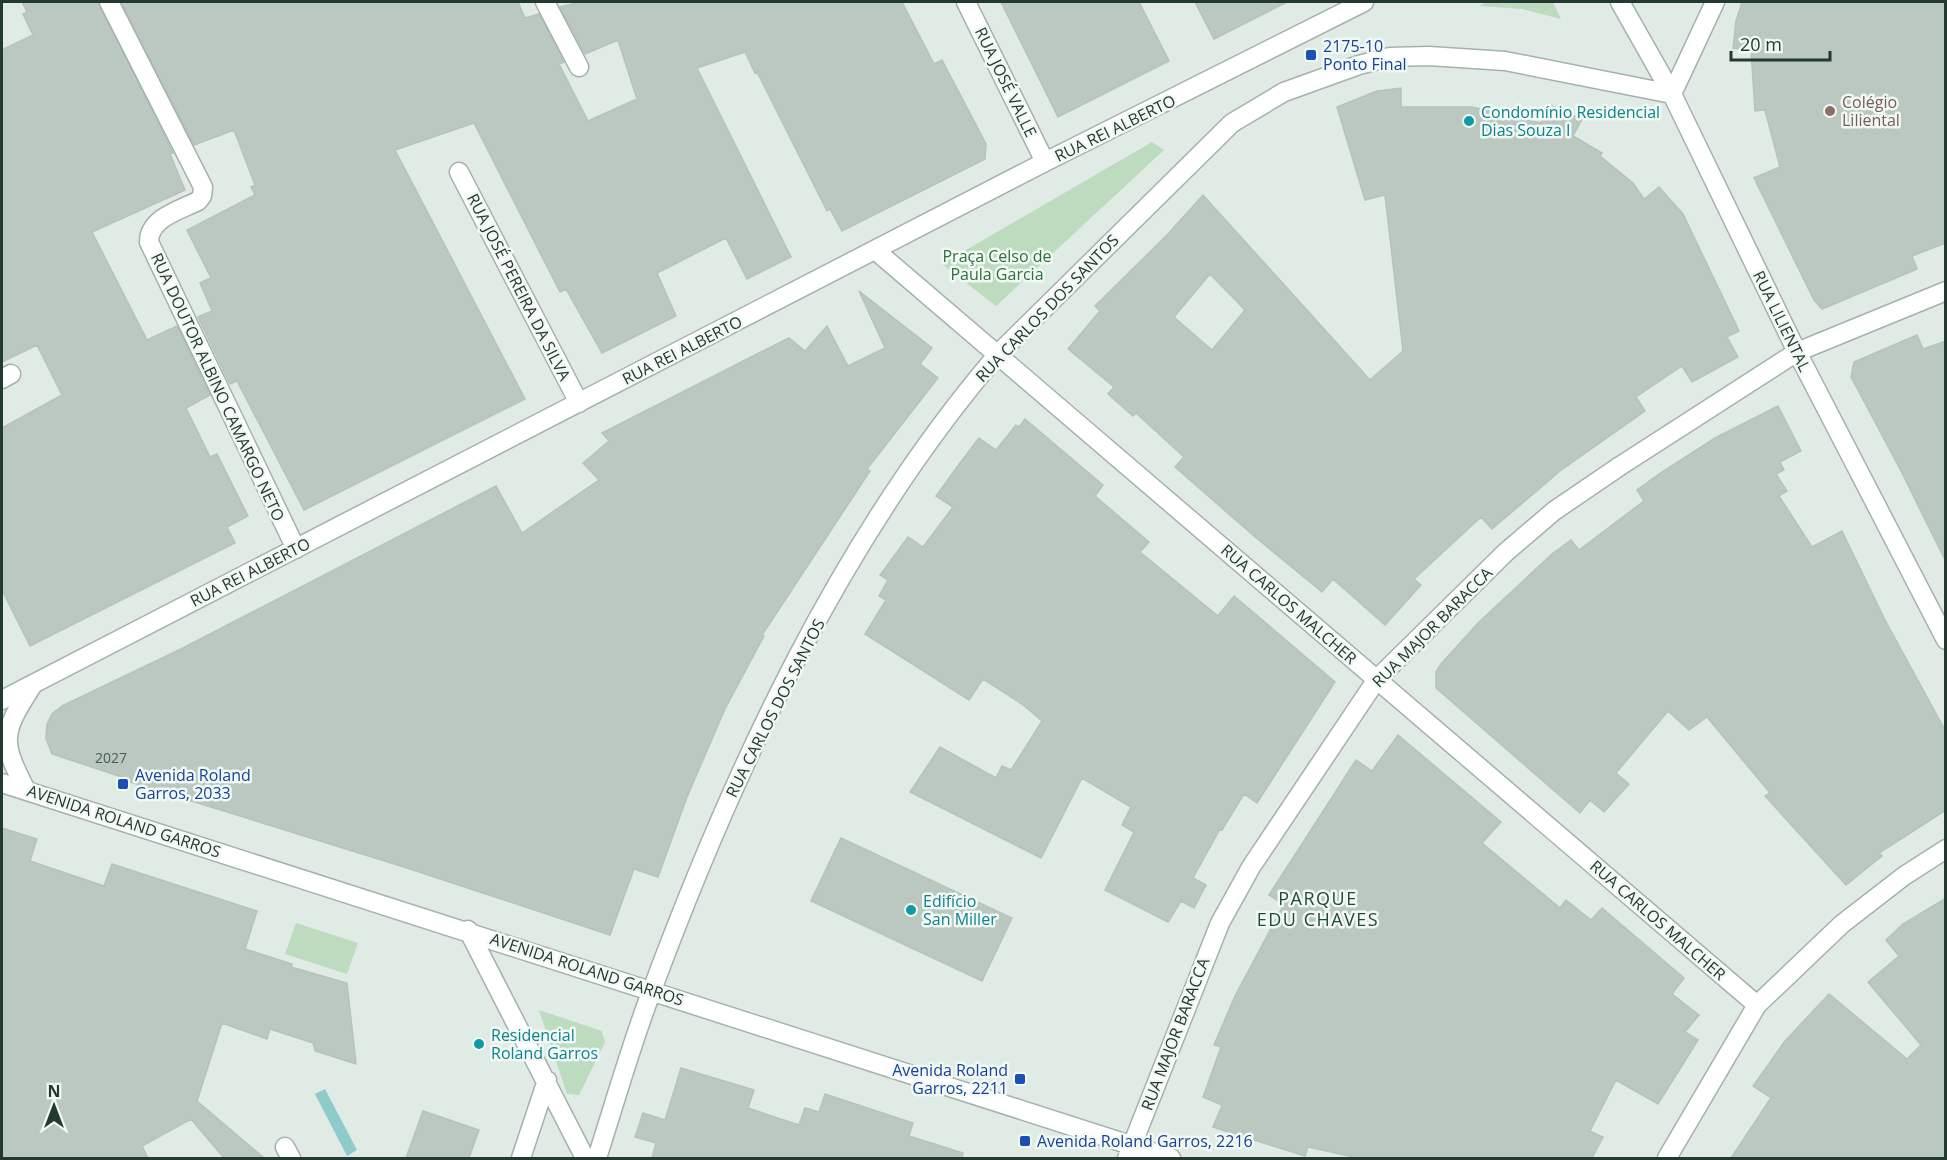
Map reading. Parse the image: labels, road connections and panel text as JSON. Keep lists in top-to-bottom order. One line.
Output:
{"streets":{"street":["RUA JOSÉ VALLE","RUA REI ALBERTO","RUA JOSÉ PEREIRA DA SILVA","RUA CARLOS DOS SANTOS","RUA LILIENTAL","RUA DOUTOR ALBINO CAMARGO NETO","RUA CARLOS MALCHER","RUA MAJOR BARACCA","AVENIDA ROLAND GARROS"]},"crossings":[["RUA JOSÉ VALLE","RUA REI ALBERTO"],["RUA REI ALBERTO","RUA JOSÉ PEREIRA DA SILVA"],["RUA REI ALBERTO","RUA DOUTOR ALBINO CAMARGO NETO"],["RUA REI ALBERTO","RUA CARLOS MALCHER"],["RUA CARLOS DOS SANTOS","RUA LILIENTAL"],["RUA CARLOS DOS SANTOS","RUA CARLOS MALCHER"],["RUA CARLOS DOS SANTOS","AVENIDA ROLAND GARROS"],["RUA LILIENTAL","RUA MAJOR BARACCA"],["RUA CARLOS MALCHER","RUA MAJOR BARACCA"],["RUA MAJOR BARACCA","AVENIDA ROLAND GARROS"]],"districts":["PARQUE EDU CHAVES"],"parks":["Praça Celso de Paula Garcia"],"places":{"transit":["2175-10 Ponto Final","Avenida Roland Garros, 2033","Avenida Roland Garros, 2211","Avenida Roland Garros, 2216"],"other":["Colégio Liliental","Condomínio Residencial Dias Souza I","Edifício San Miller","Residencial Roland Garros"]},"house_numbers":["2027"],"scale_bar":"20 m","north":"top"}
